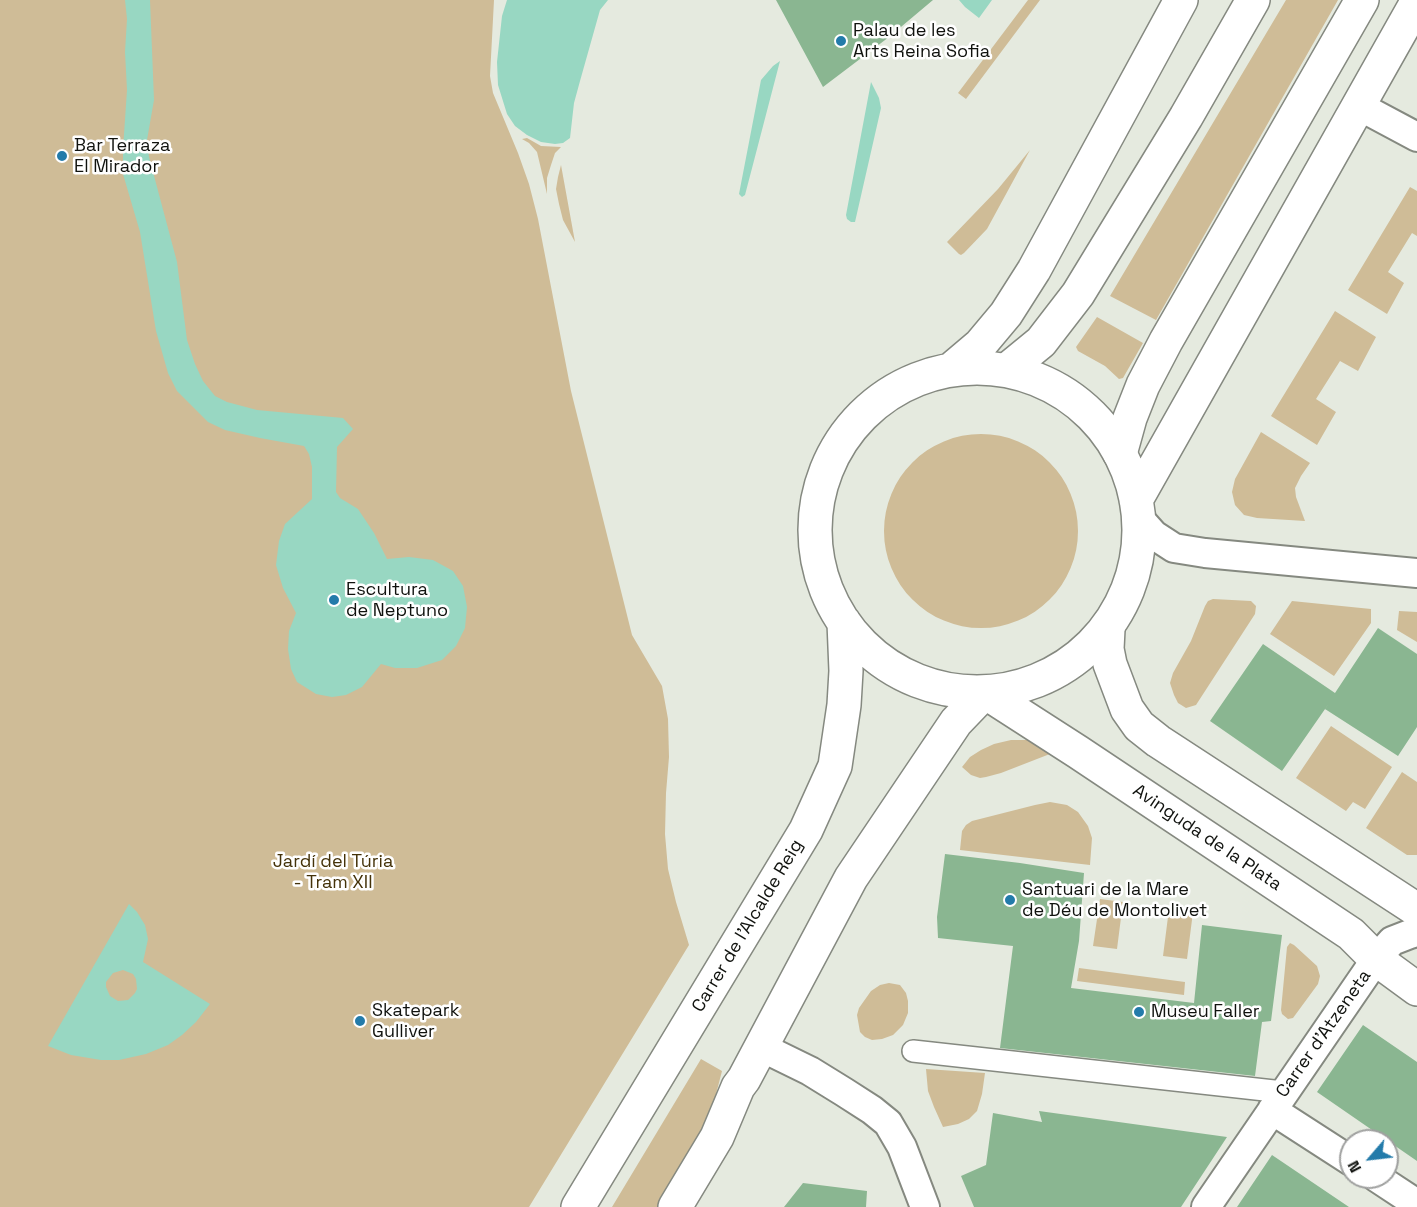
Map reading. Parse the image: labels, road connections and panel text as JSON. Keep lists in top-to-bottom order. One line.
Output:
{"streets":{"main road":["Avinguda de la Plata","Carrer de l'Alcalde Reig"],"street":["Carrer d'Atzeneta"]},"crossings":[["Avinguda de la Plata","Carrer d'Atzeneta"]],"parks":["Jardí del Túria - Tram XII"],"places":["Palau de les Arts Reina Sofia","Bar Terraza El Mirador","Escultura de Neptuno","Santuari de la Mare de Déu de Montolivet","Museu Faller","Skatepark Gulliver"],"north":"bottom left"}
